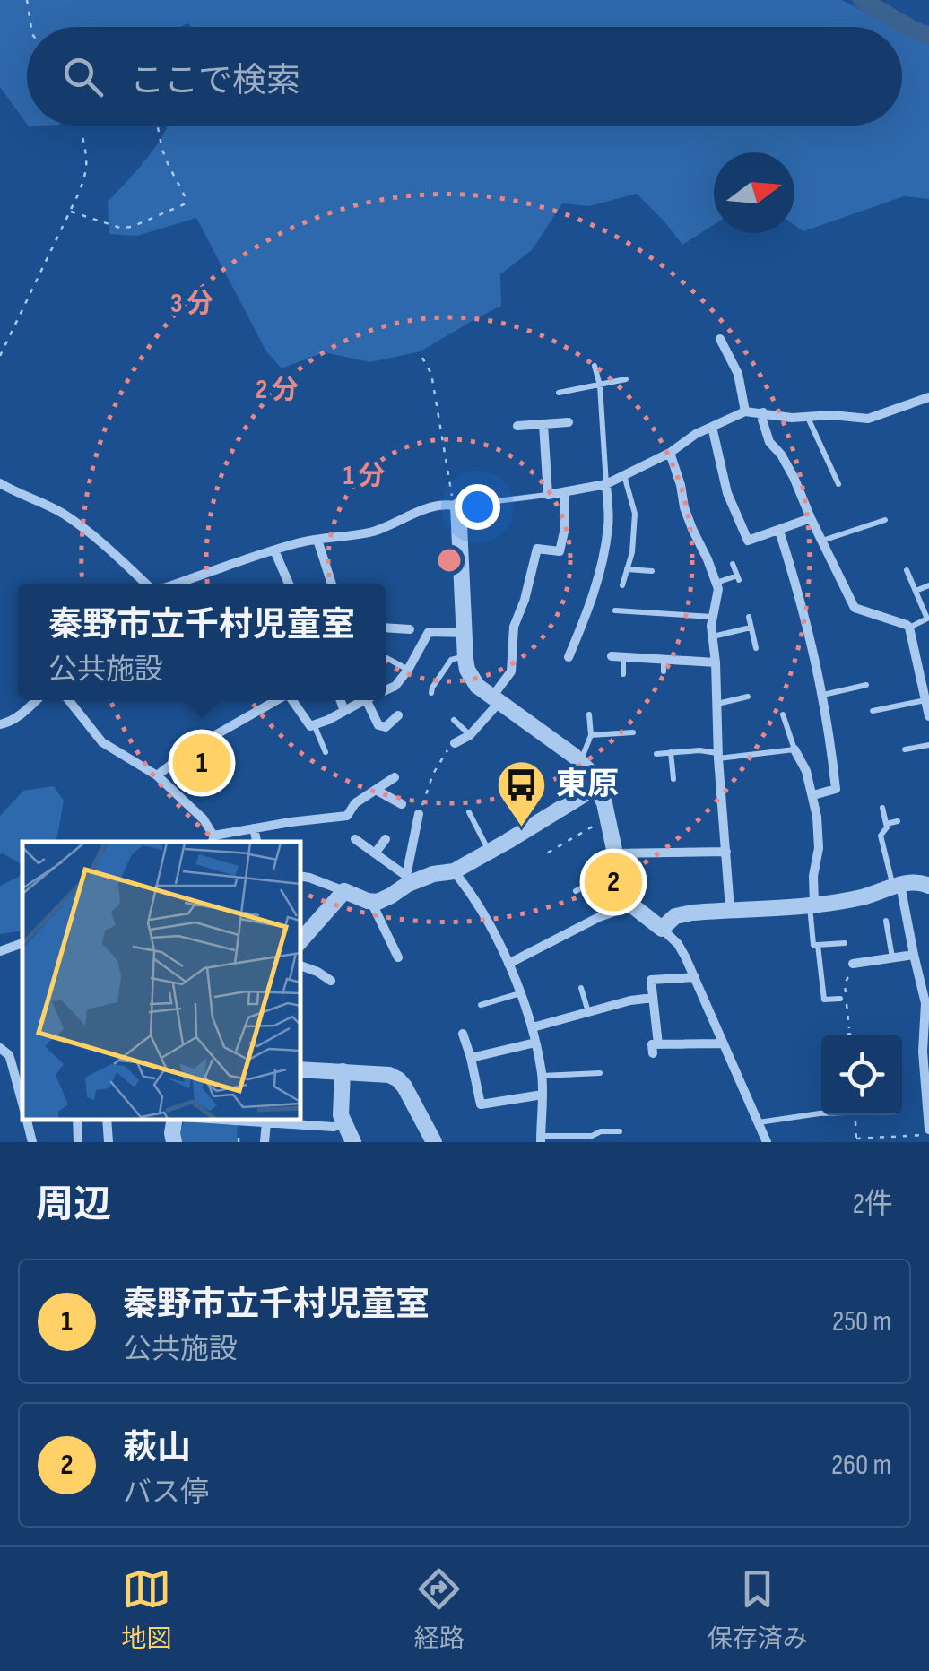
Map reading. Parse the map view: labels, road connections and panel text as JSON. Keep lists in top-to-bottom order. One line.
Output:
{"places":{"bus stop":["東原"]},"north":"right","page":{"search":"ここで検索","popup":["秦野市立千村児童室","公共施設"],"pins":["1","2"],"heading":["周辺","2件"],"list":[{"mark":"1","name":"秦野市立千村児童室","note":"公共施設","value":"250 m"},{"mark":"2","name":"萩山","note":"バス停","value":"260 m"}],"nav":["地図","経路","保存済み"]},"rings":["3 分","2 分","1 分"]}
